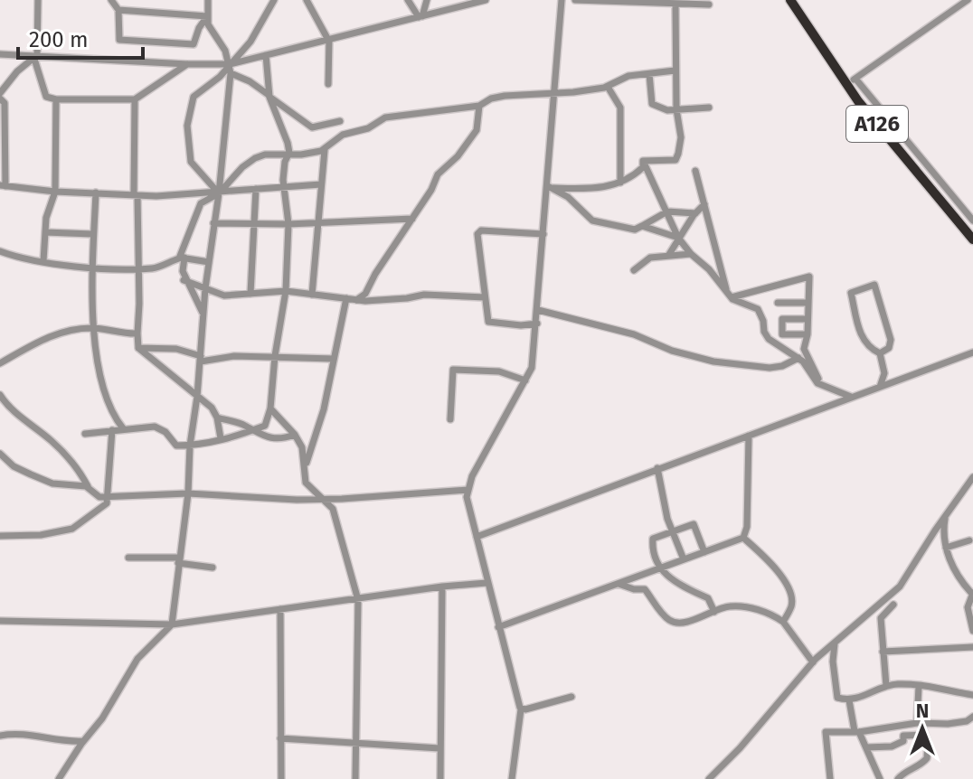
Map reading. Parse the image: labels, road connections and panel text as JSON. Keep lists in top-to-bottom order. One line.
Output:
{"streets":{"highway":["A126"]},"scale_bar":"200 m","north":"top"}
